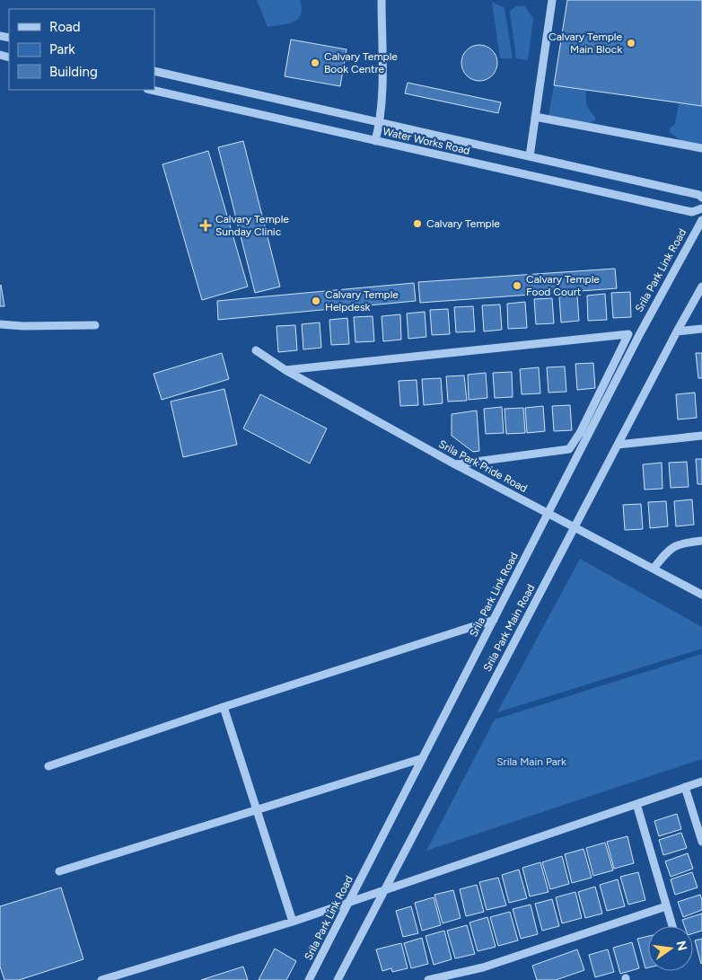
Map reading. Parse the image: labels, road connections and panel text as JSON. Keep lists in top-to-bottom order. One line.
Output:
{"streets":{"street":["Water Works Road","Srila Park Link Road","Srila Park Pride Road","Srila Park Main Road"]},"crossings":[["Srila Park Link Road","Srila Park Pride Road"],["Srila Park Pride Road","Srila Park Main Road"]],"parks":["Srila Main Park"],"places":{"other":["Calvary Temple Main Block","Calvary Temple Book Centre","Calvary Temple","Calvary Temple Food Court","Calvary Temple Helpdesk"],"health":["Calvary Temple Sunday Clinic"]},"legend":["Road","Park","Building"],"north":"right"}
